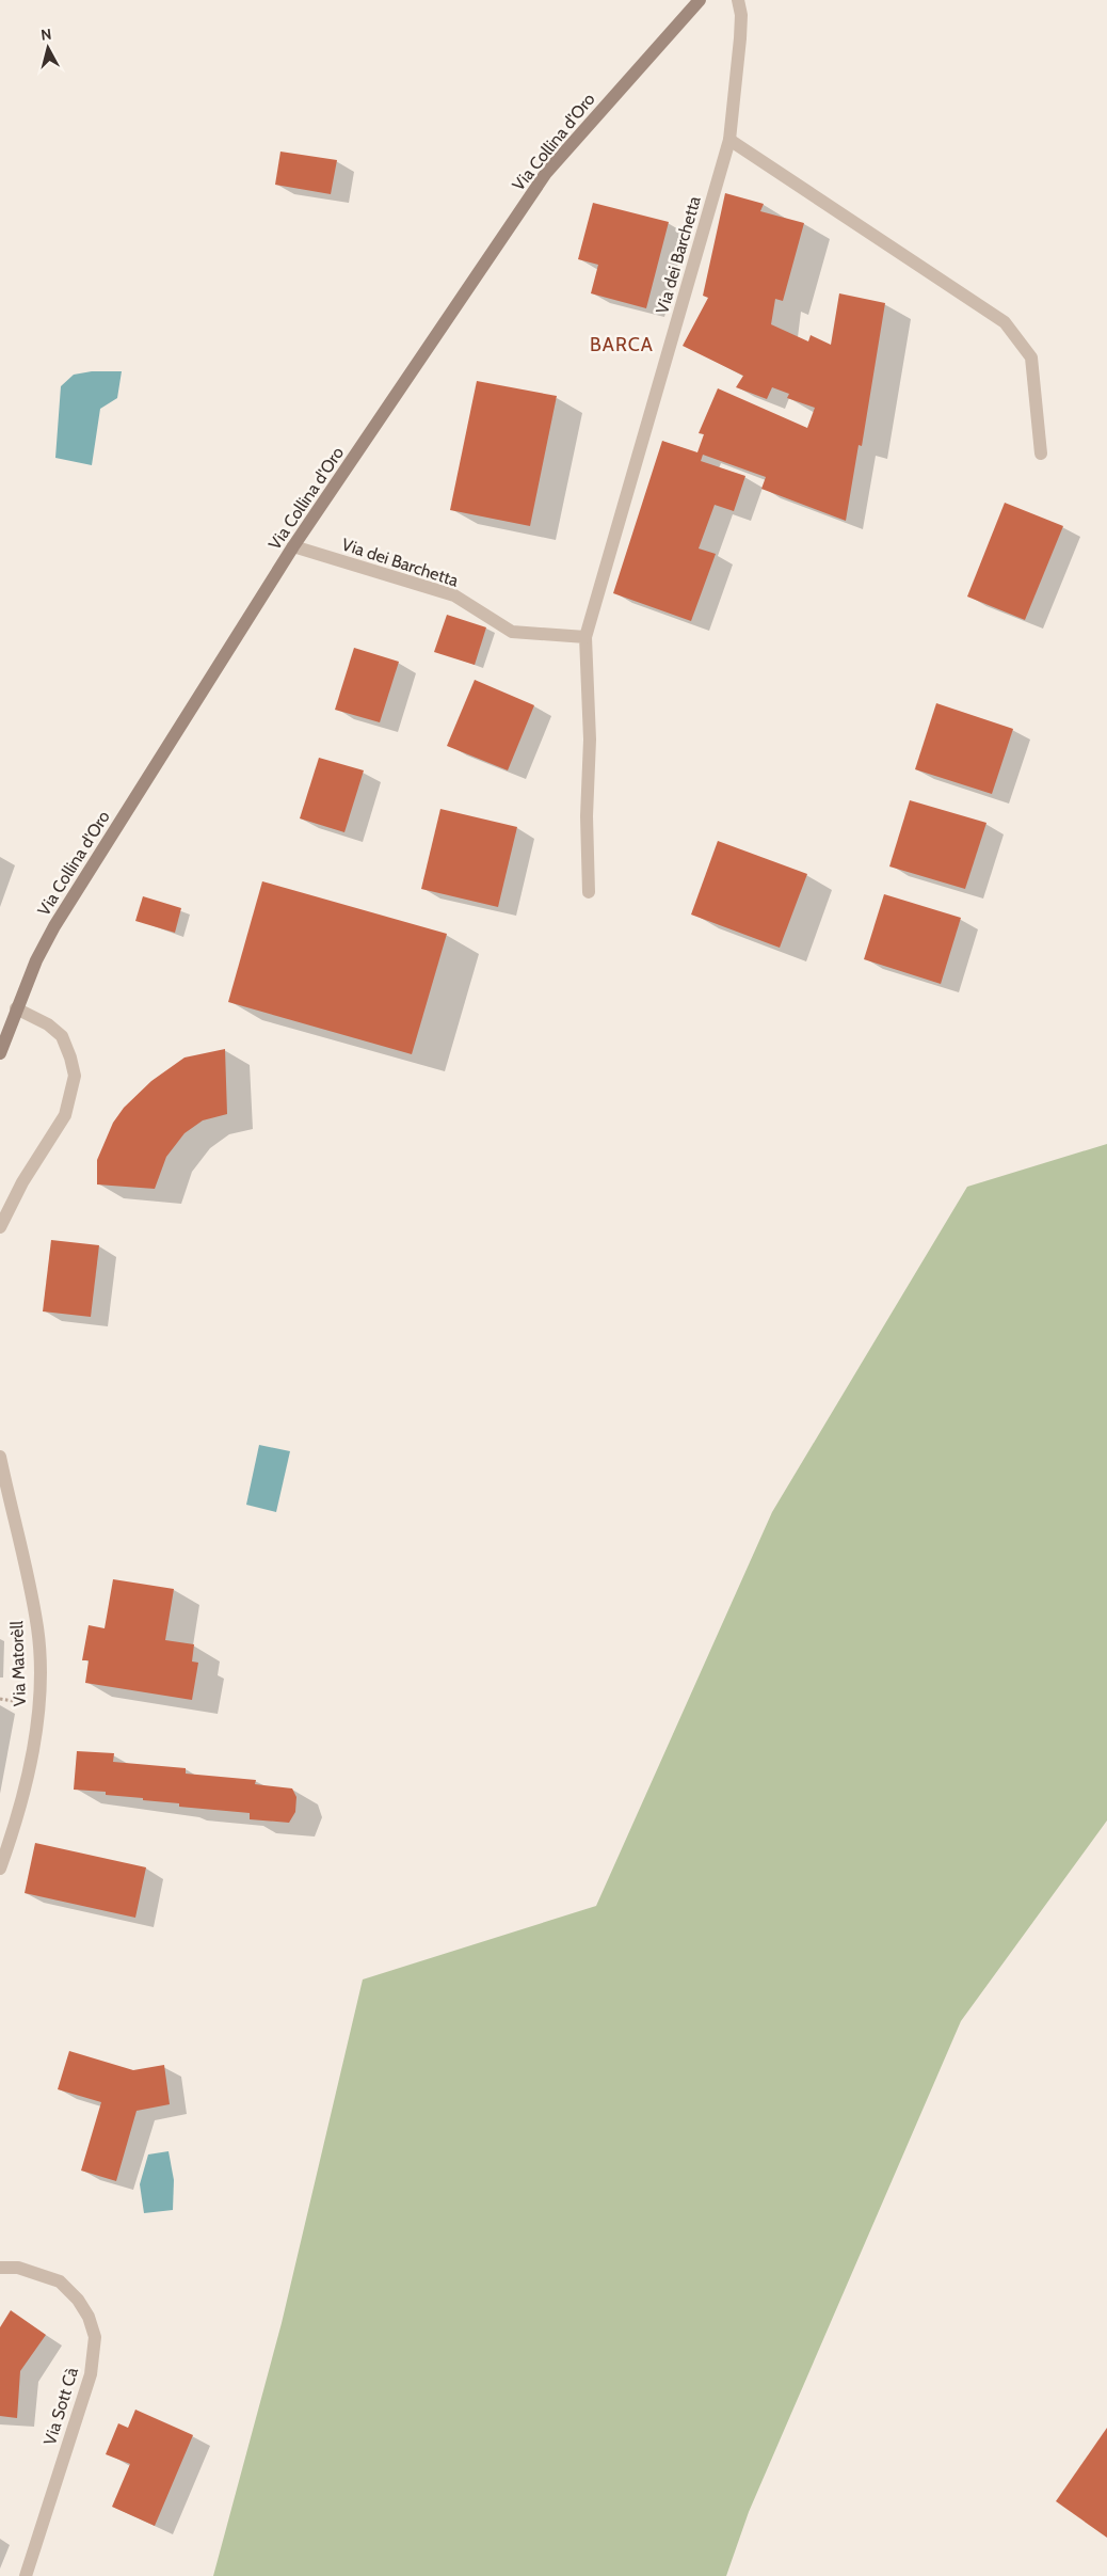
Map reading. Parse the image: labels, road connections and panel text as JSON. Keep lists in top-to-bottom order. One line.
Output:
{"streets":{"street":["Via Collina d'Oro","Via dei Barchetta","Via Matorèll","Via Sott Cà"]},"crossings":[["Via Collina d'Oro","Via dei Barchetta"]],"districts":["BARCA"],"north":"top"}
